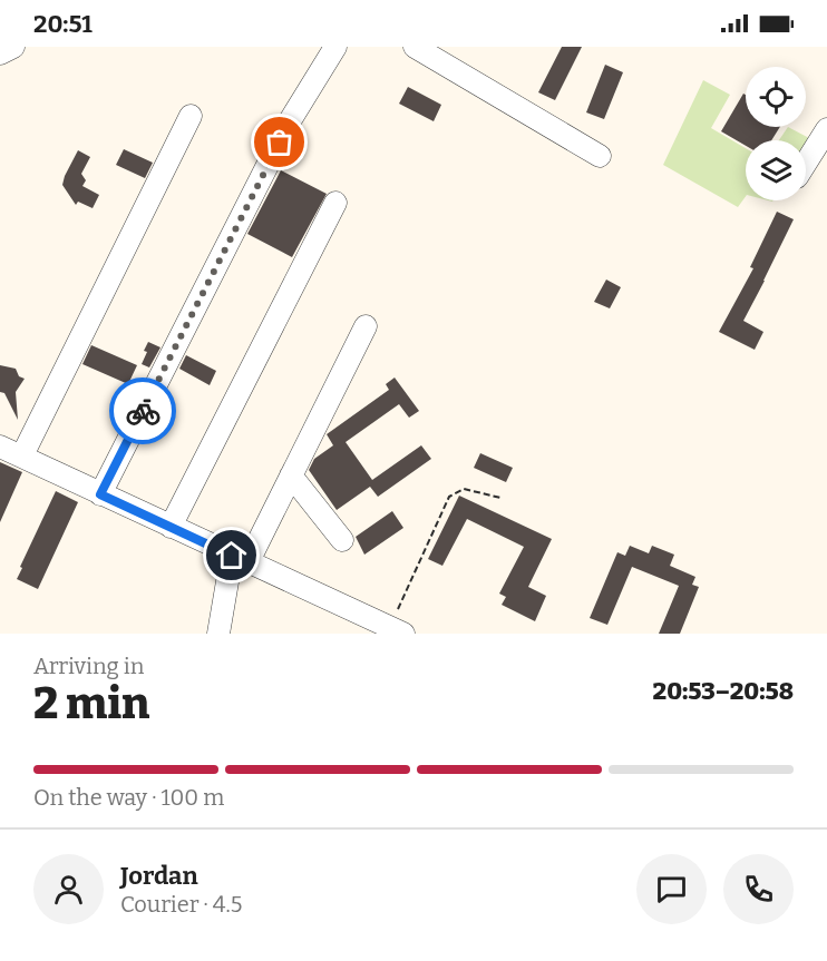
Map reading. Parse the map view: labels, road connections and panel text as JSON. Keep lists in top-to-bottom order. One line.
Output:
{"page":{"status":"20:51","heading":["2 min","Arriving in","20:53–20:58"],"panel":["Jordan","Courier · 4.5"],"bar":"On the way · 100 m"}}
